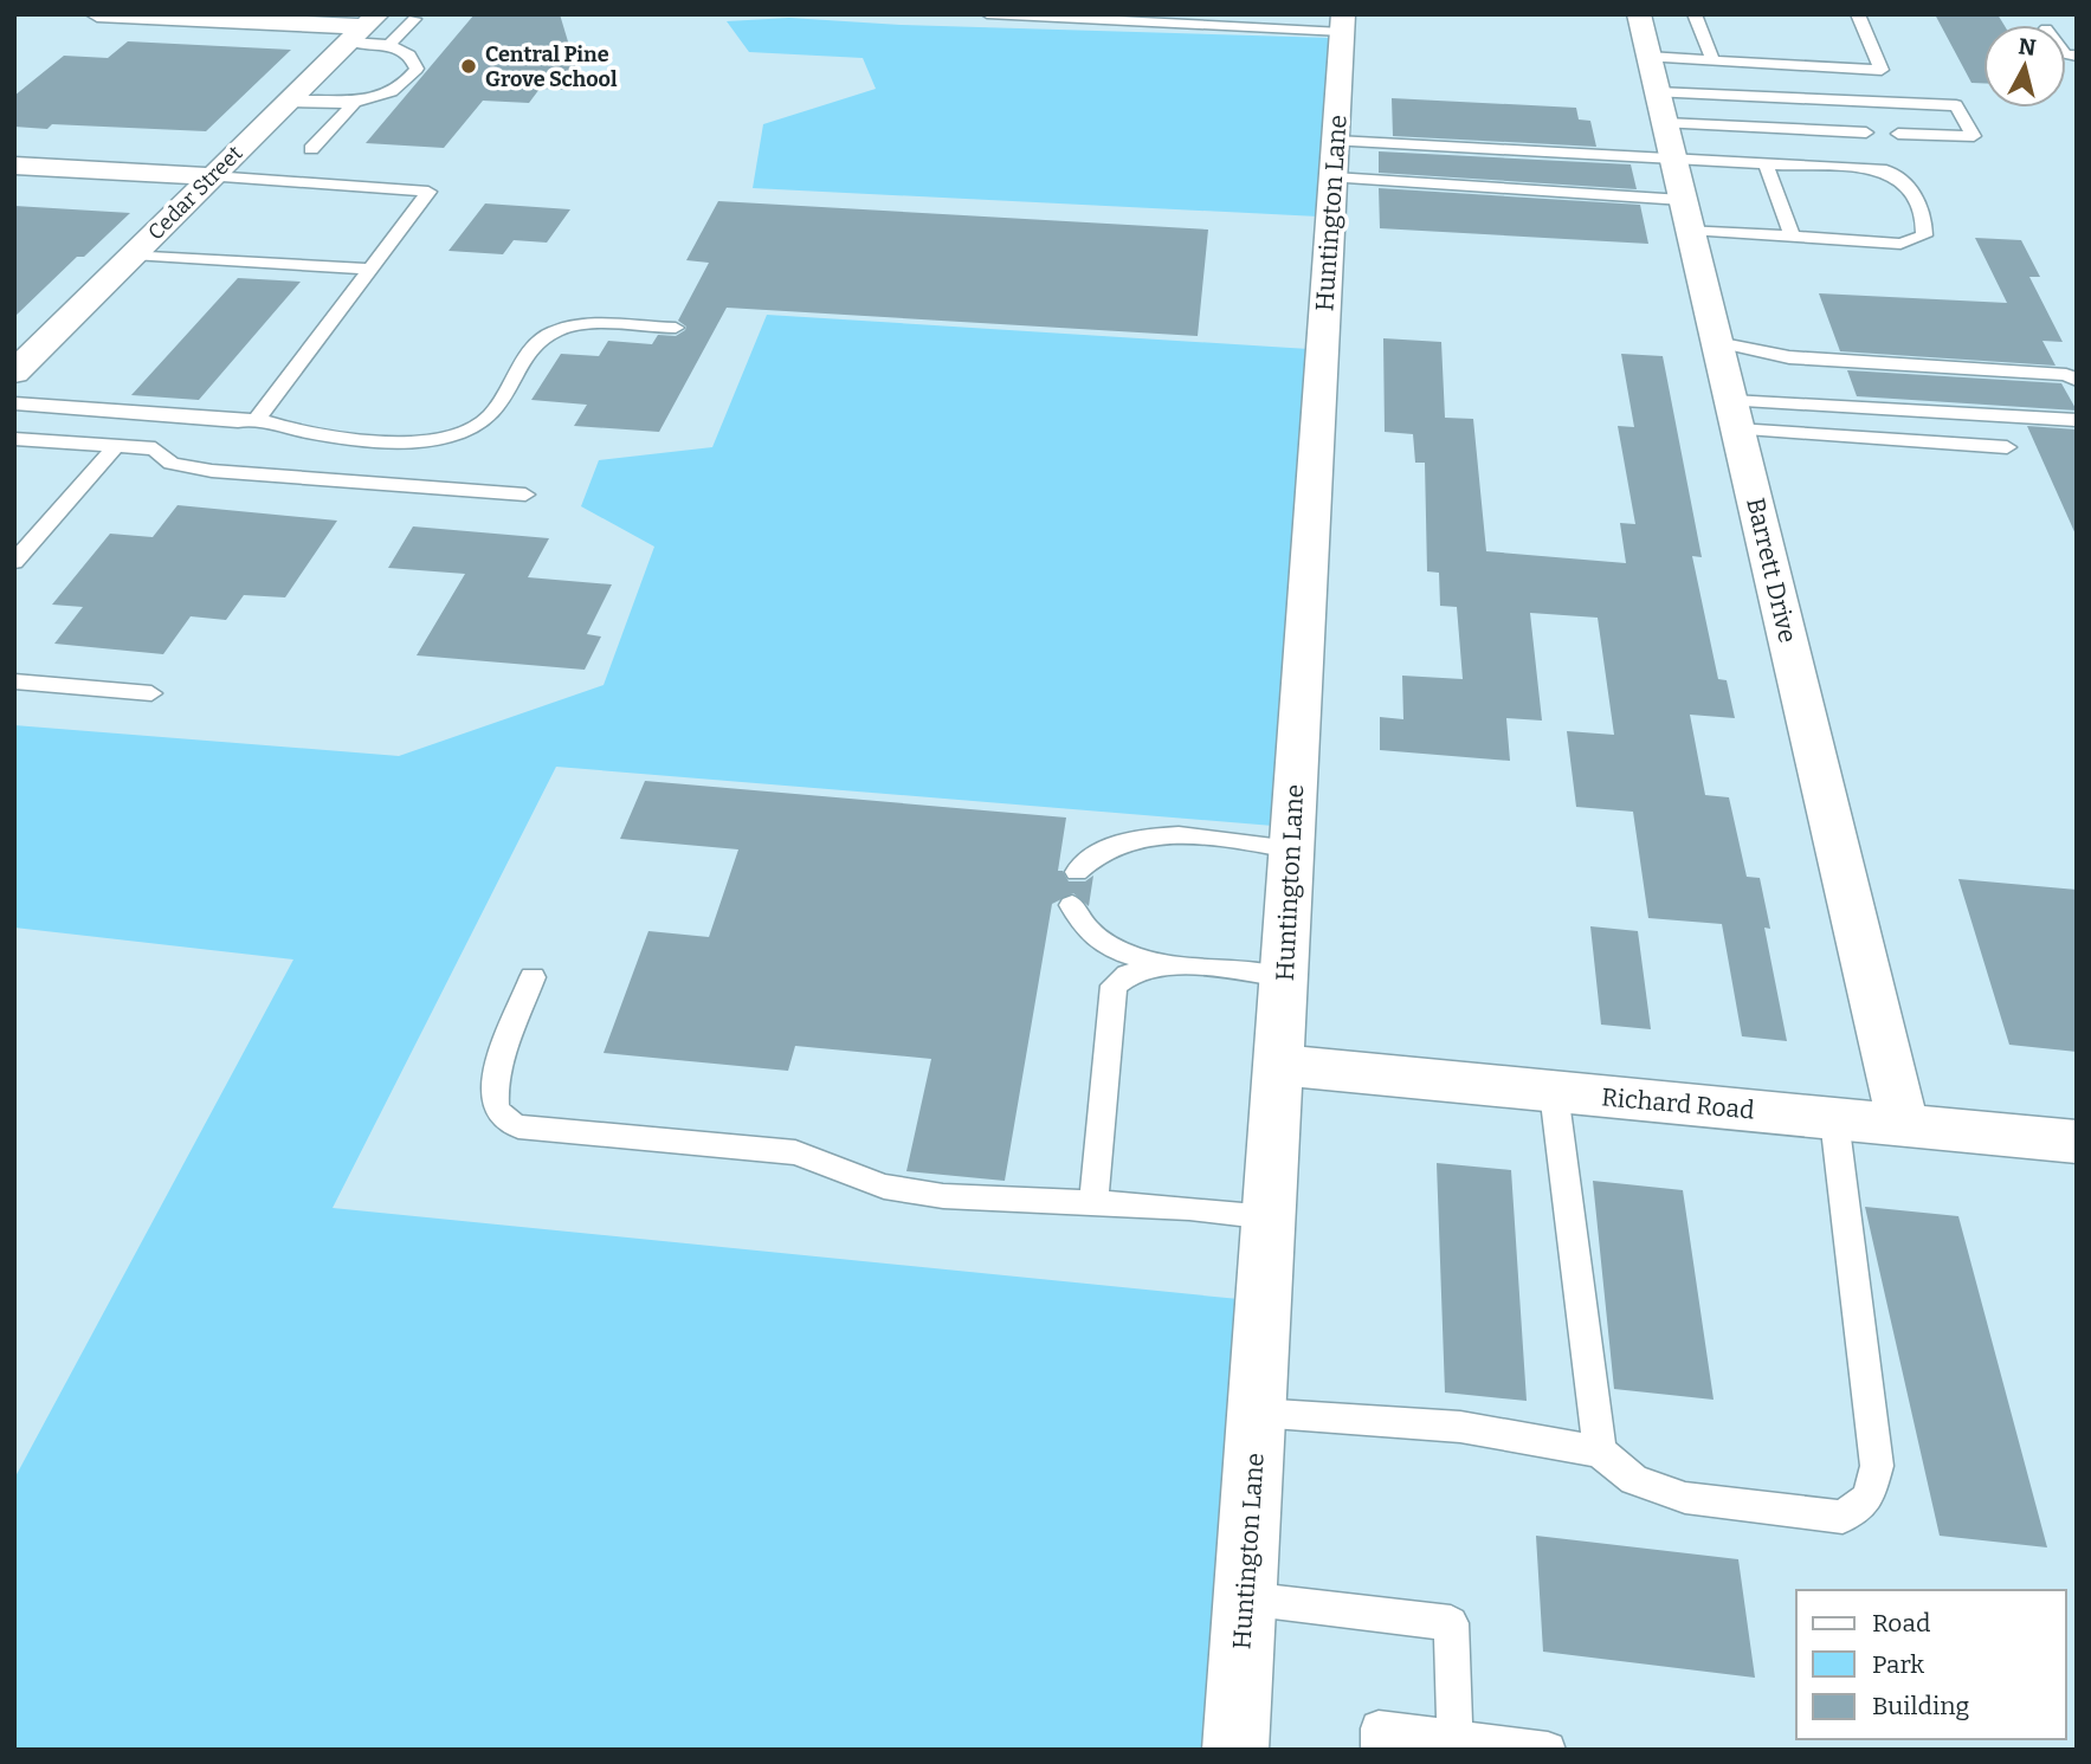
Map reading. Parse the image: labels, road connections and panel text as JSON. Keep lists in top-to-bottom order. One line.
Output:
{"streets":{"street":["Cedar Street","Huntington Lane","Barrett Drive","Richard Road"]},"crossings":[["Huntington Lane","Richard Road"],["Barrett Drive","Richard Road"]],"places":["Central Pine Grove School"],"legend":["Road","Park","Building"],"north":"top"}
